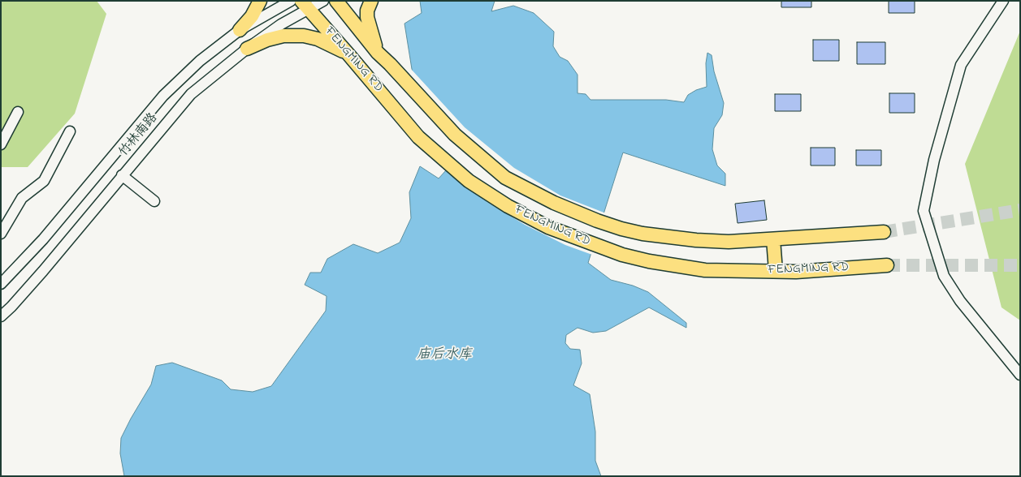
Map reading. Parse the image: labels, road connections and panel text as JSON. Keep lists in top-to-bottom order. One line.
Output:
{"streets":{"main road":["FENGMING RD"],"street":["竹林南路"]},"crossings":[["FENGMING RD","竹林南路"]],"water":["庙后水库"]}
